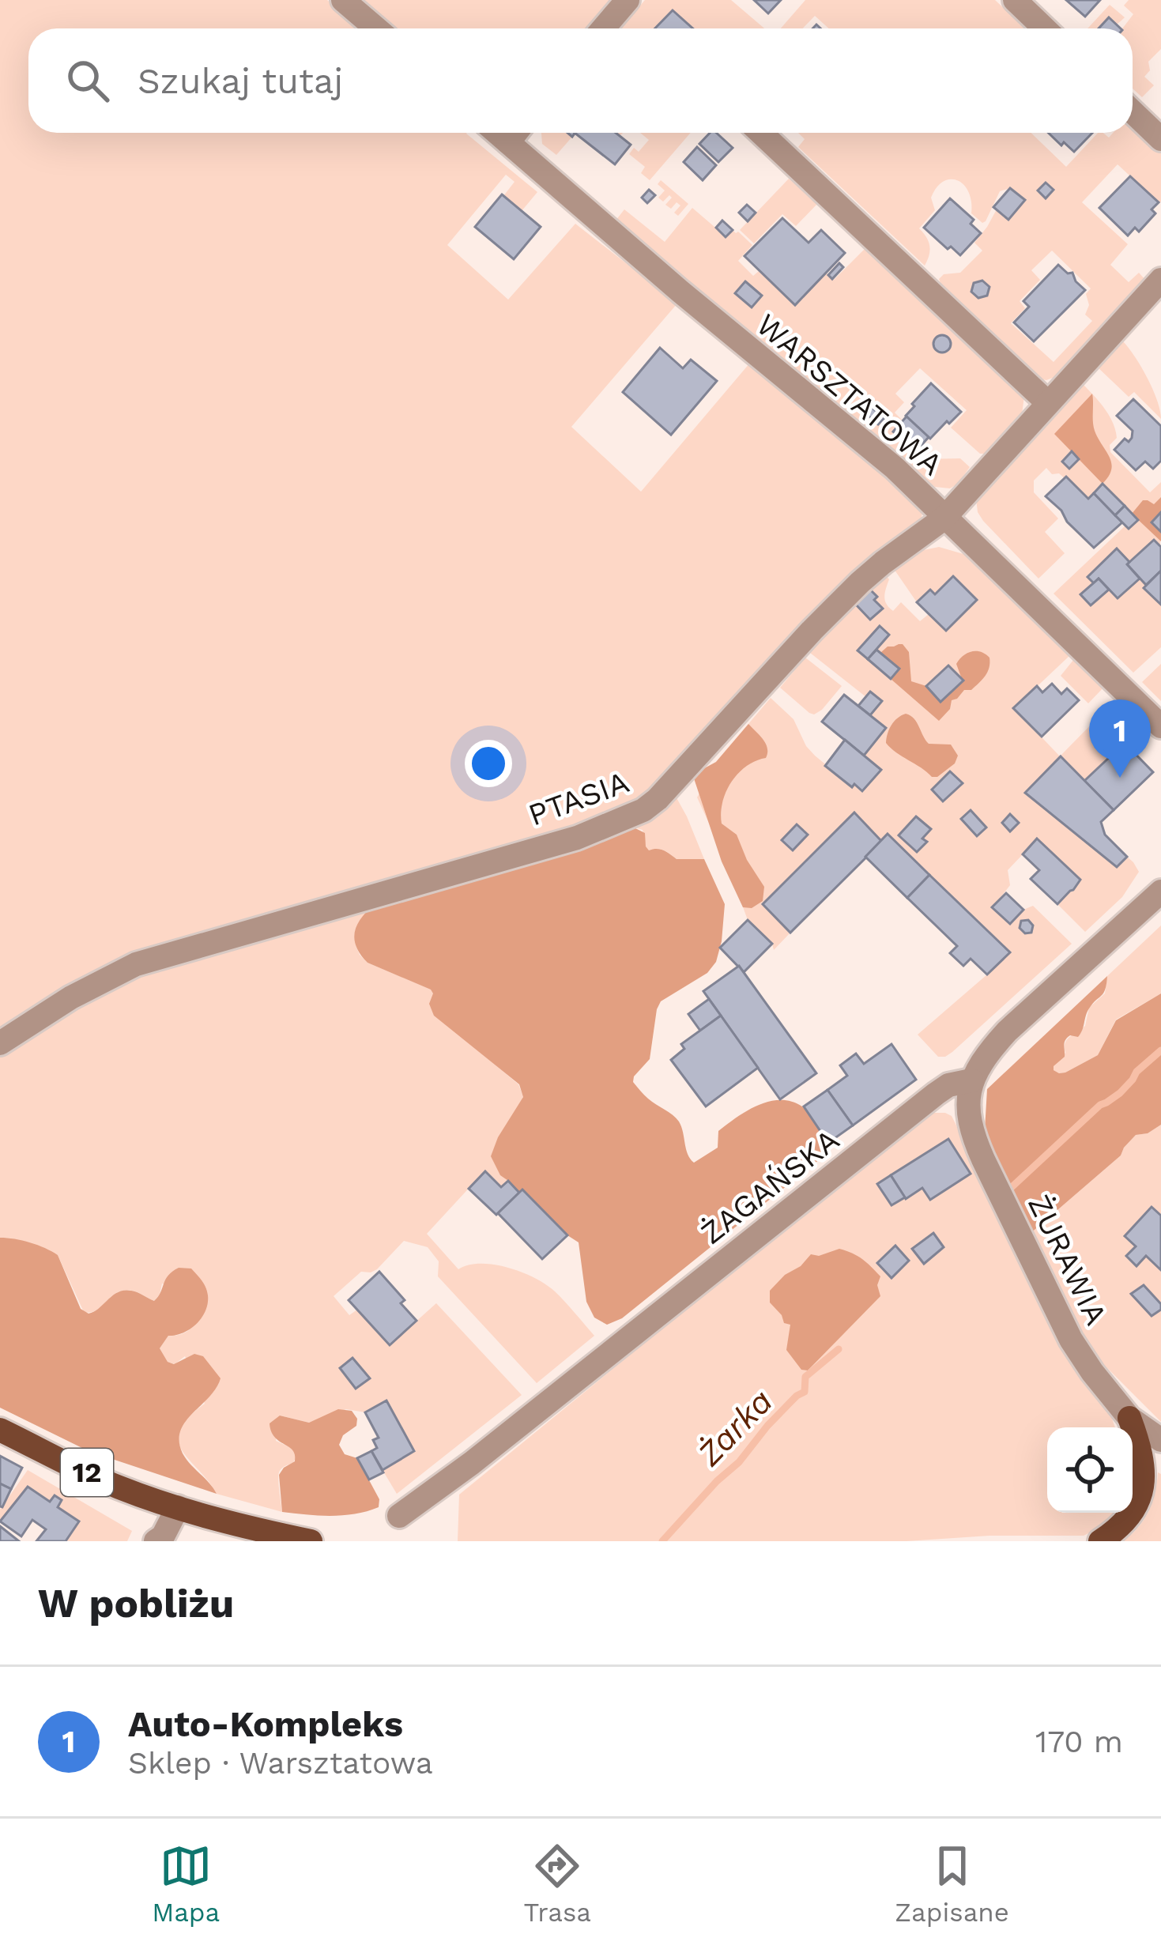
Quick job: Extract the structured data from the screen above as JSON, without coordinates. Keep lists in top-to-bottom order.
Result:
{
  "streets": {
    "main road": ["12"],
    "street": [
      "WARSZTATOWA",
      "PTASIA",
      "ŻAGAŃSKA",
      "ŻURAWIA"
    ]
  },
  "crossings": [
    ["WARSZTATOWA", "PTASIA"],
    ["ŻAGAŃSKA", "ŻURAWIA"]
  ],
  "water": ["Żarka"],
  "page": {
    "search": "Szukaj tutaj",
    "pins": "1",
    "heading": "W pobliżu",
    "list": [
      {
        "mark": "1",
        "name": "Auto-Kompleks",
        "note": "Sklep · Warsztatowa",
        "value": "170 m"
      }
    ],
    "nav": ["Mapa", "Trasa", "Zapisane"]
  }
}
